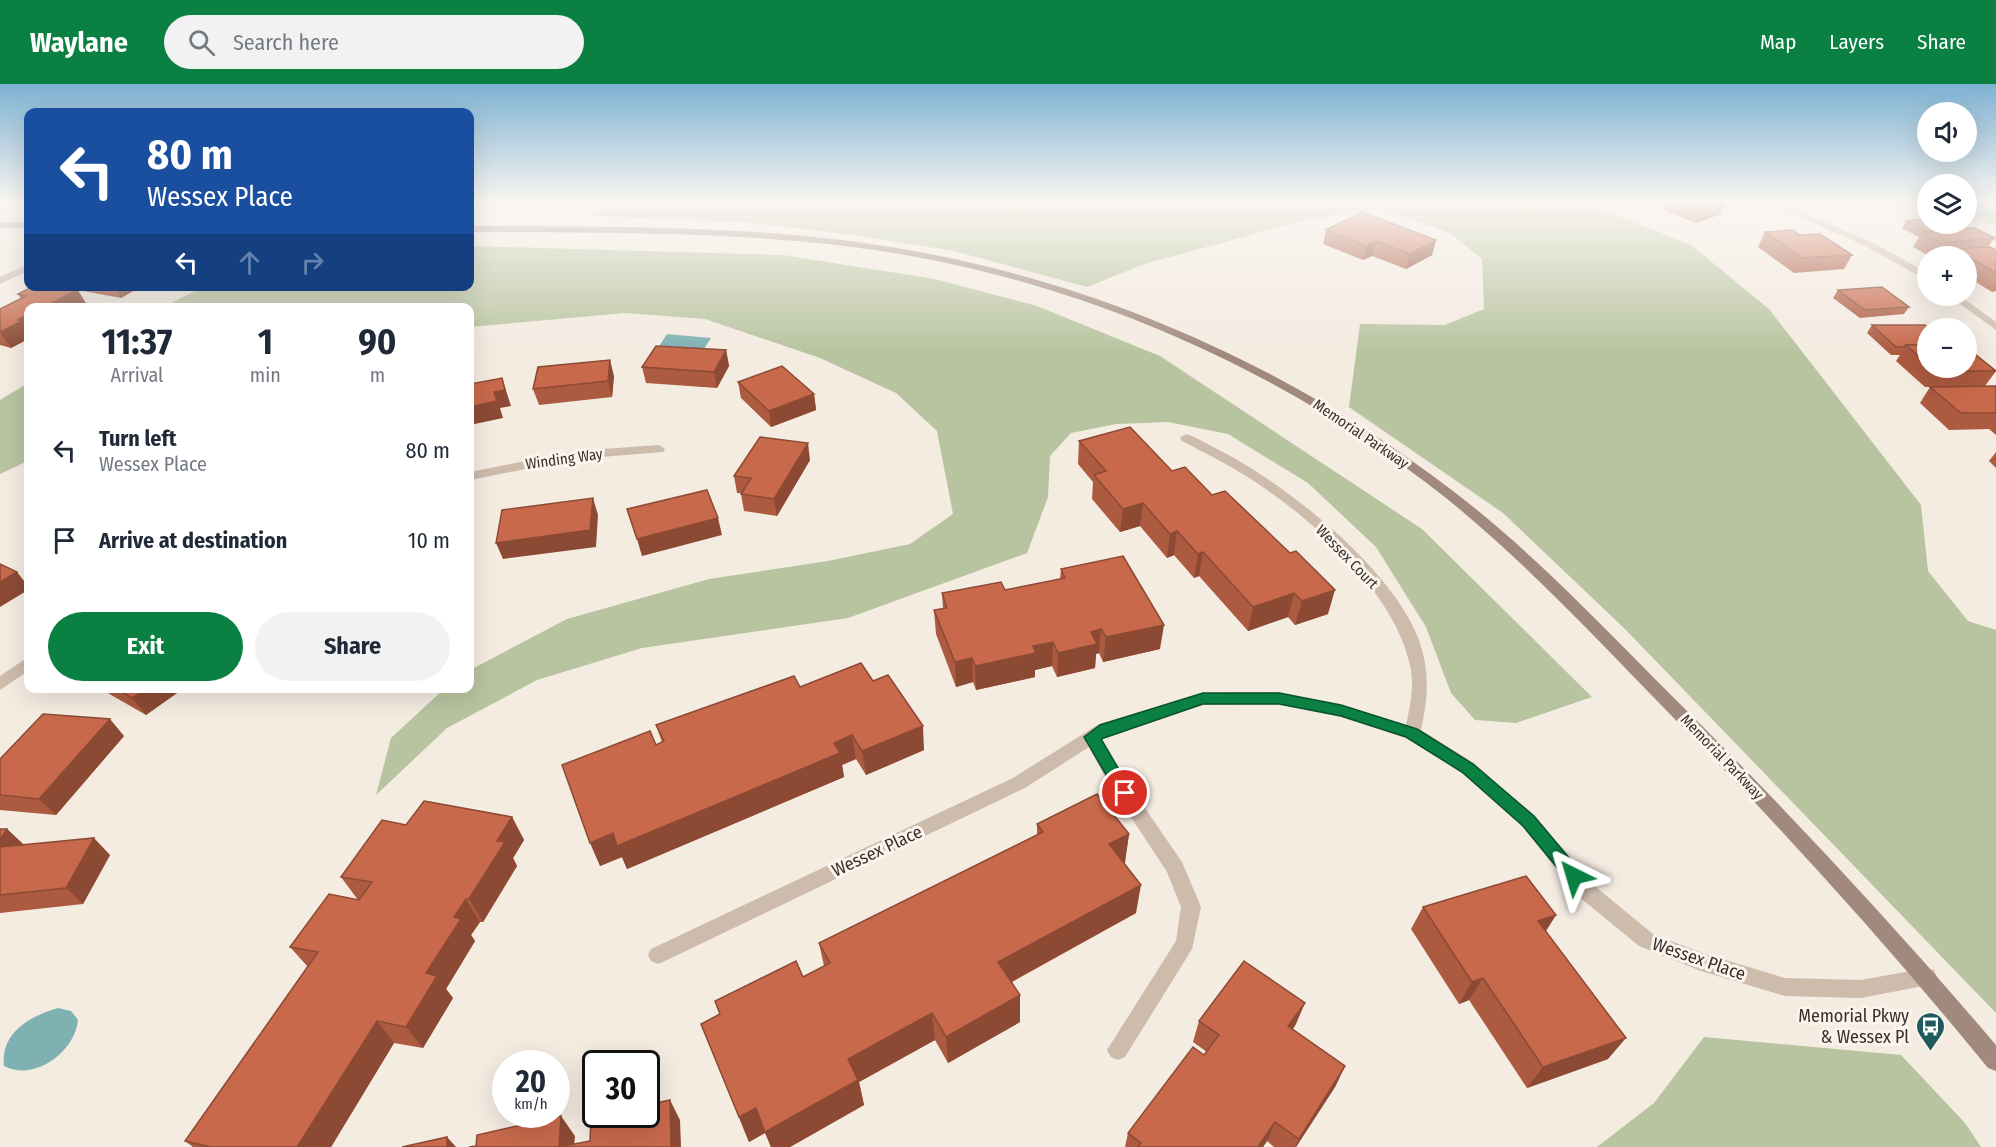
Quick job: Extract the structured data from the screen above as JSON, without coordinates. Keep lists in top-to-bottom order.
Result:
{
  "streets": {
    "main road": ["Memorial Parkway"],
    "street": ["Winding Way", "Wessex Court", "Wessex Place"]
  },
  "crossings": [
    ["Memorial Parkway", "Wessex Place"],
    ["Wessex Court", "Wessex Place"]
  ],
  "places": {
    "bus stop": ["Memorial Pkwy & Wessex Pl"]
  },
  "page": {
    "header": "Waylane",
    "search": "Search here",
    "nav": ["Map", "Layers", "Share"],
    "map_buttons": ["+", "−"],
    "turn": ["80 m", "Wessex Place"],
    "eta": [
      "11:37",
      "Arrival",
      "1",
      "min",
      "90",
      "m"
    ],
    "list": [
      {
        "name": "Turn left",
        "note": "Wessex Place",
        "value": "80 m"
      },
      {
        "name": "Arrive at destination",
        "value": "10 m"
      }
    ],
    "buttons": ["Exit", "Share"],
    "speed": "20 km/h",
    "limit": "30"
  }
}
